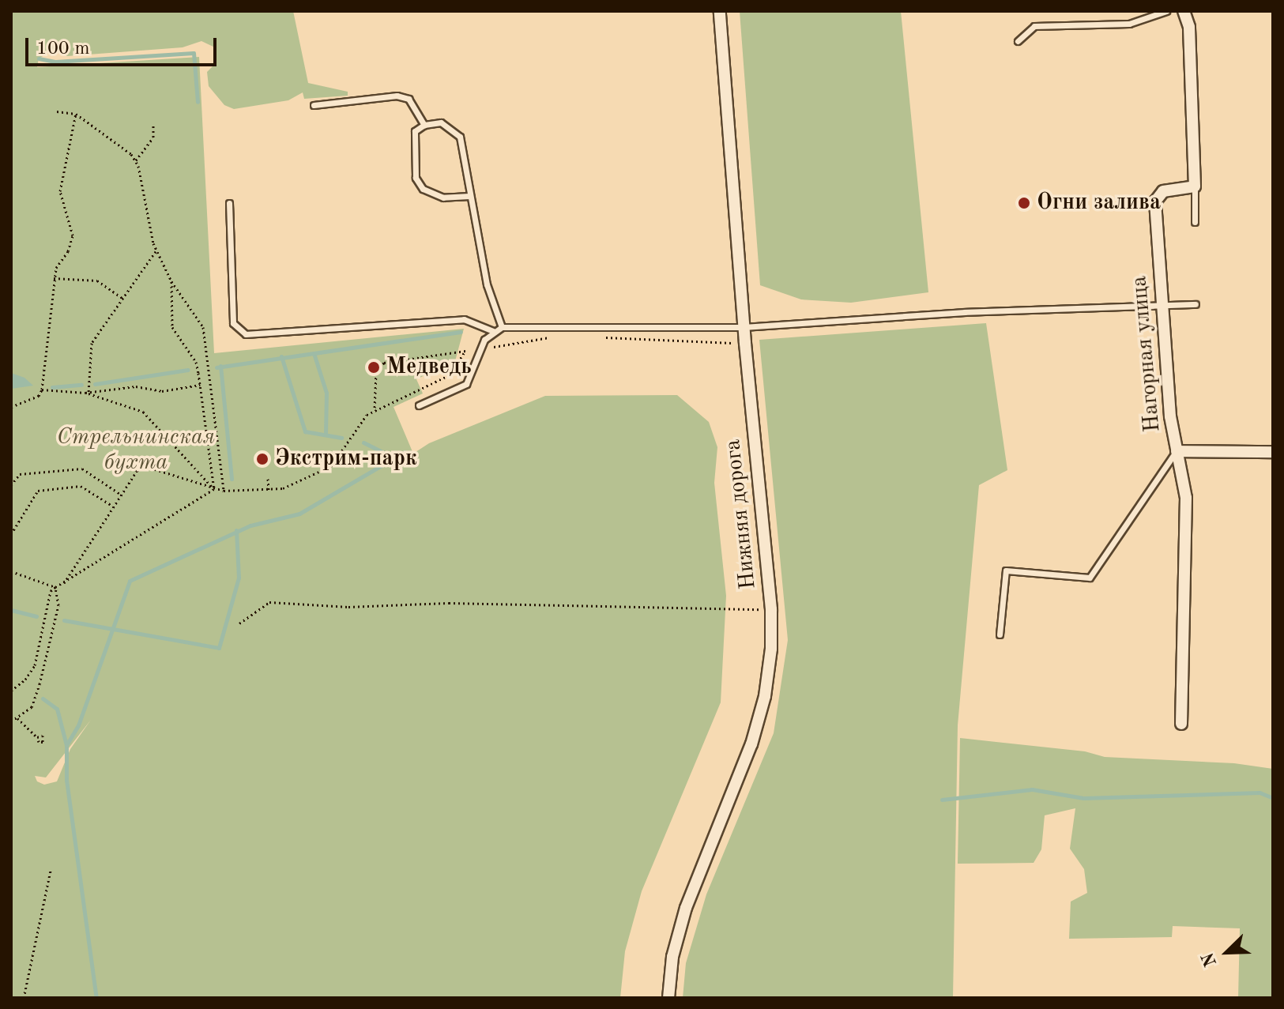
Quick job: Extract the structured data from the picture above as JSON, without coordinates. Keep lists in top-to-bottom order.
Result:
{
  "streets": {
    "street": ["Нагорная улица", "Нижняя дорога"]
  },
  "parks": ["Стрельнинская бухта"],
  "places": ["Огни залива", "Медведь", "Экстрим-парк"],
  "scale_bar": "100 m",
  "north": "bottom left"
}
